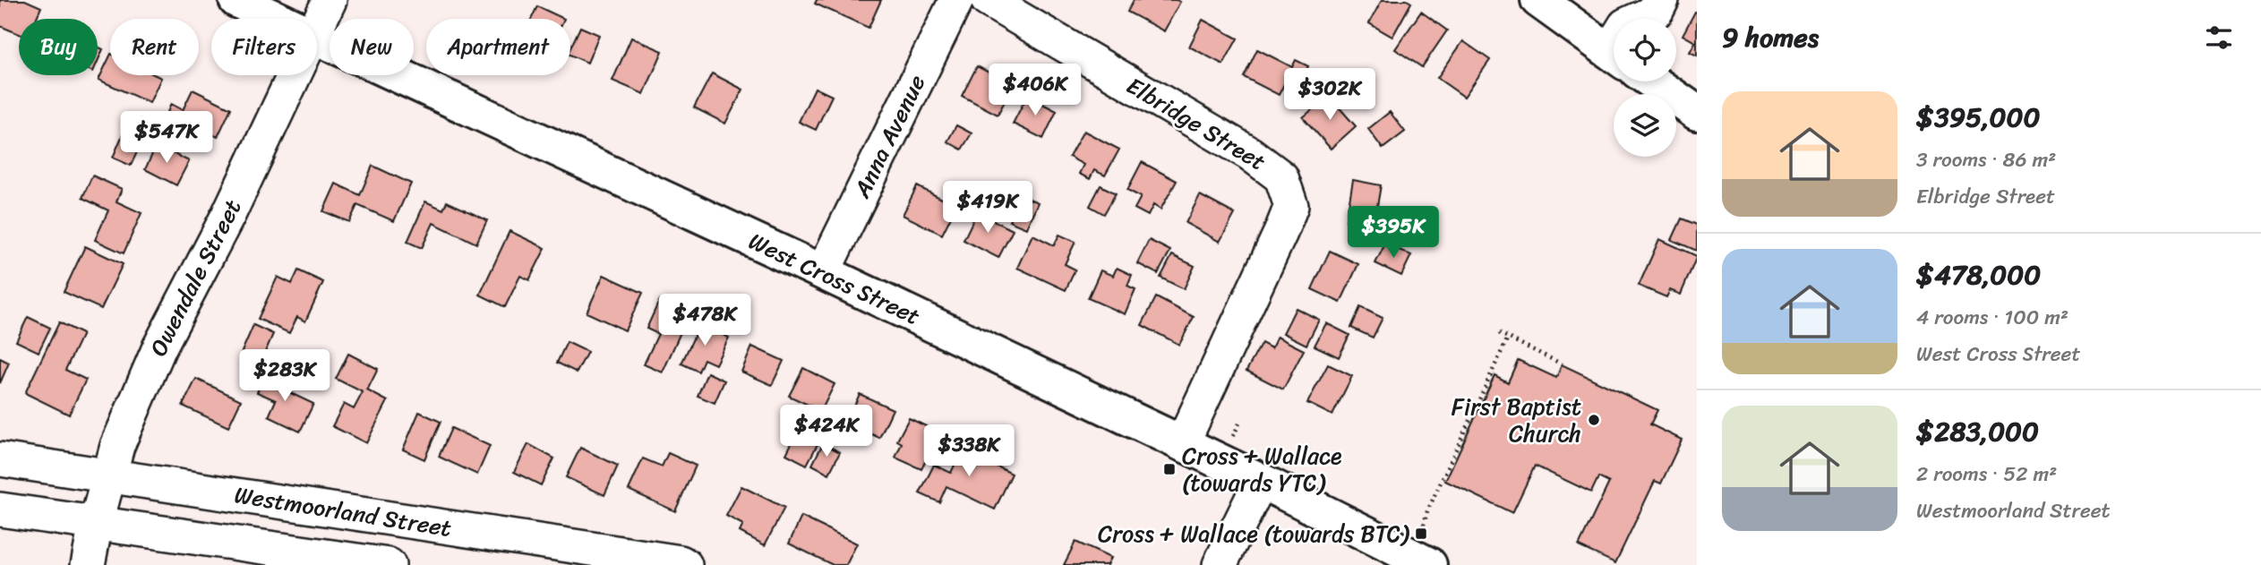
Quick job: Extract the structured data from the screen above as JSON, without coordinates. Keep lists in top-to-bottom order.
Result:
{
  "streets": {
    "main road": ["West Cross Street"],
    "street": [
      "Elbridge Street",
      "Anna Avenue",
      "Owendale Street",
      "Westmoorland Street"
    ]
  },
  "crossings": [
    ["Elbridge Street", "West Cross Street"],
    ["Anna Avenue", "West Cross Street"],
    ["Owendale Street", "Westmoorland Street"]
  ],
  "places": {
    "other": ["First Baptist Church"],
    "transit": ["Cross + Wallace (towards YTC)", "Cross + Wallace (towards BTC)"]
  },
  "page": {
    "heading": "9 homes",
    "chip": [
      "Buy",
      "Rent",
      "Filters",
      "New",
      "Apartment"
    ],
    "price": [
      "$406K",
      "$302K",
      "$547K",
      "$419K",
      "$395K",
      "$478K",
      "$283K",
      "$424K",
      "$338K"
    ],
    "list": [
      {
        "name": "$395,000",
        "note": "3 rooms · 86 m² · Elbridge Street"
      },
      {
        "name": "$478,000",
        "note": "4 rooms · 100 m² · West Cross Street"
      },
      {
        "name": "$283,000",
        "note": "2 rooms · 52 m² · Westmoorland Street"
      }
    ]
  }
}
